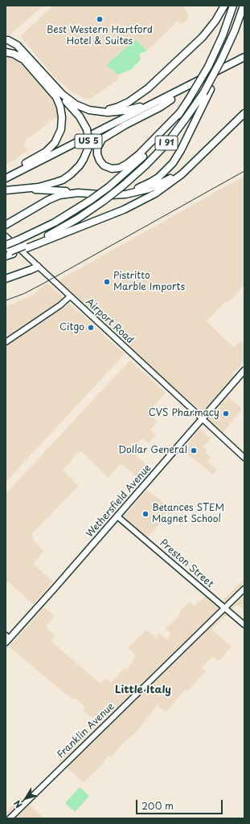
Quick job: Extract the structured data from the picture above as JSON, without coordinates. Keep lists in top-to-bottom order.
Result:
{
  "streets": {
    "highway": ["US 5", "I 91"],
    "main road": [
      "Airport Road",
      "Wethersfield Avenue",
      "Preston Street",
      "Franklin Avenue"
    ]
  },
  "crossings": [
    ["Airport Road", "Wethersfield Avenue"],
    ["Wethersfield Avenue", "Preston Street"],
    ["Preston Street", "Franklin Avenue"]
  ],
  "districts": ["Little Italy"],
  "places": [
    "Best Western Hartford Hotel & Suites",
    "Pistritto Marble Imports",
    "Citgo",
    "CVS Pharmacy",
    "Dollar General",
    "Betances STEM Magnet School"
  ],
  "scale_bar": "200 m",
  "north": "bottom left"
}
